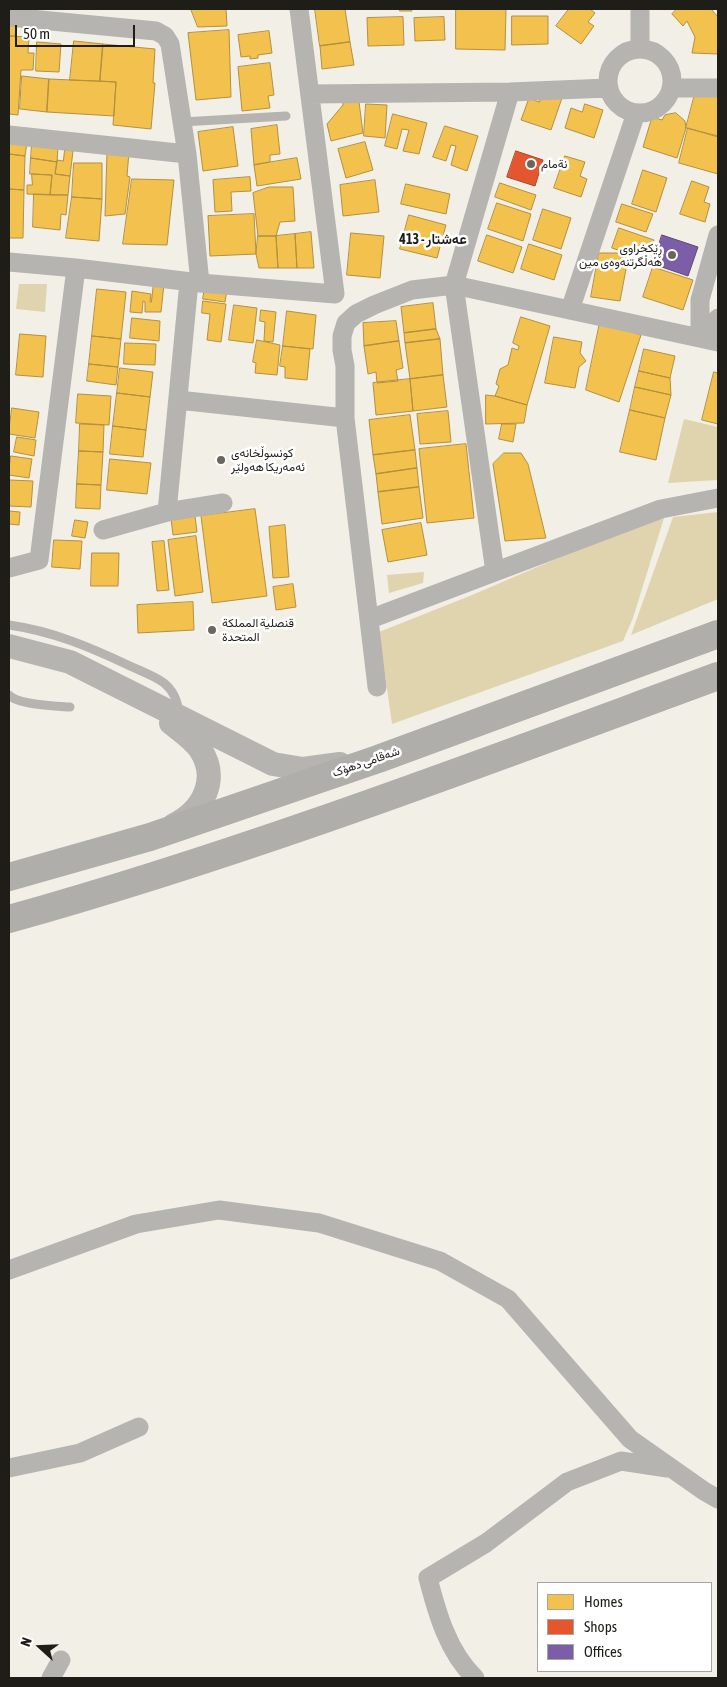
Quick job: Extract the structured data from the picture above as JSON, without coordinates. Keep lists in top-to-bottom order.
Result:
{
  "streets": {
    "highway": ["شەقامی دهۆک"]
  },
  "districts": ["عه‌شتار - 413"],
  "places": [
    "نةمام",
    "ڕێکخراوی هەڵگرتنەوەی مین",
    "کونسوڵخانەی ئەمەریکا هەولێر",
    "قنصلية المملكة المتحدة"
  ],
  "legend": ["Homes", "Shops", "Offices"],
  "scale_bar": "50 m",
  "north": "left"
}
